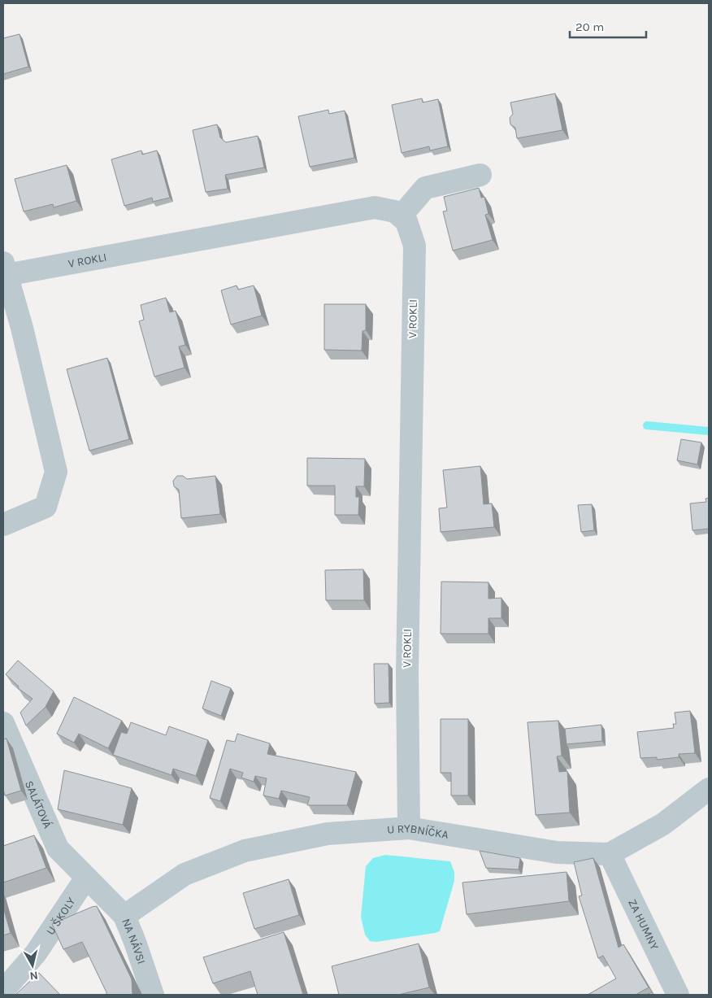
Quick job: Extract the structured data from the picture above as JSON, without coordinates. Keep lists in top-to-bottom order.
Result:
{
  "streets": {
    "street": [
      "V ROKLI",
      "SALÁTOVÁ",
      "U RYBNÍČKA",
      "U ŠKOLY",
      "ZA HUMNY",
      "NA NÁVSI"
    ]
  },
  "crossings": [
    ["V ROKLI", "U RYBNÍČKA"],
    ["SALÁTOVÁ", "U ŠKOLY"],
    ["SALÁTOVÁ", "NA NÁVSI"],
    ["U RYBNÍČKA", "ZA HUMNY"],
    ["U RYBNÍČKA", "NA NÁVSI"],
    ["U ŠKOLY", "NA NÁVSI"]
  ],
  "scale_bar": "20 m",
  "north": "bottom"
}
